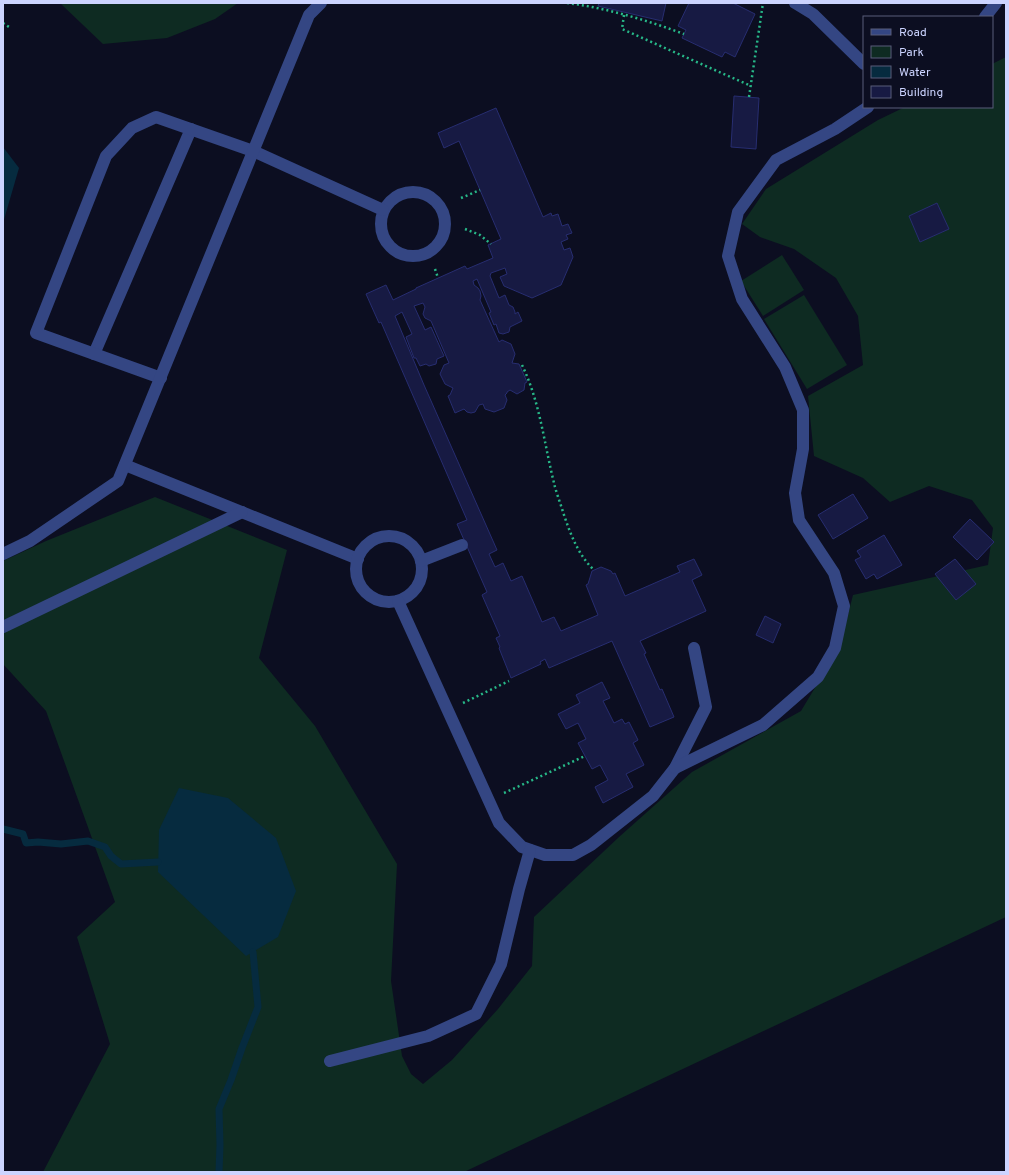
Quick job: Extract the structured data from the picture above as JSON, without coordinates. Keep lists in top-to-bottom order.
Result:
{
  "legend": [
    "Road",
    "Park",
    "Water",
    "Building"
  ]
}
